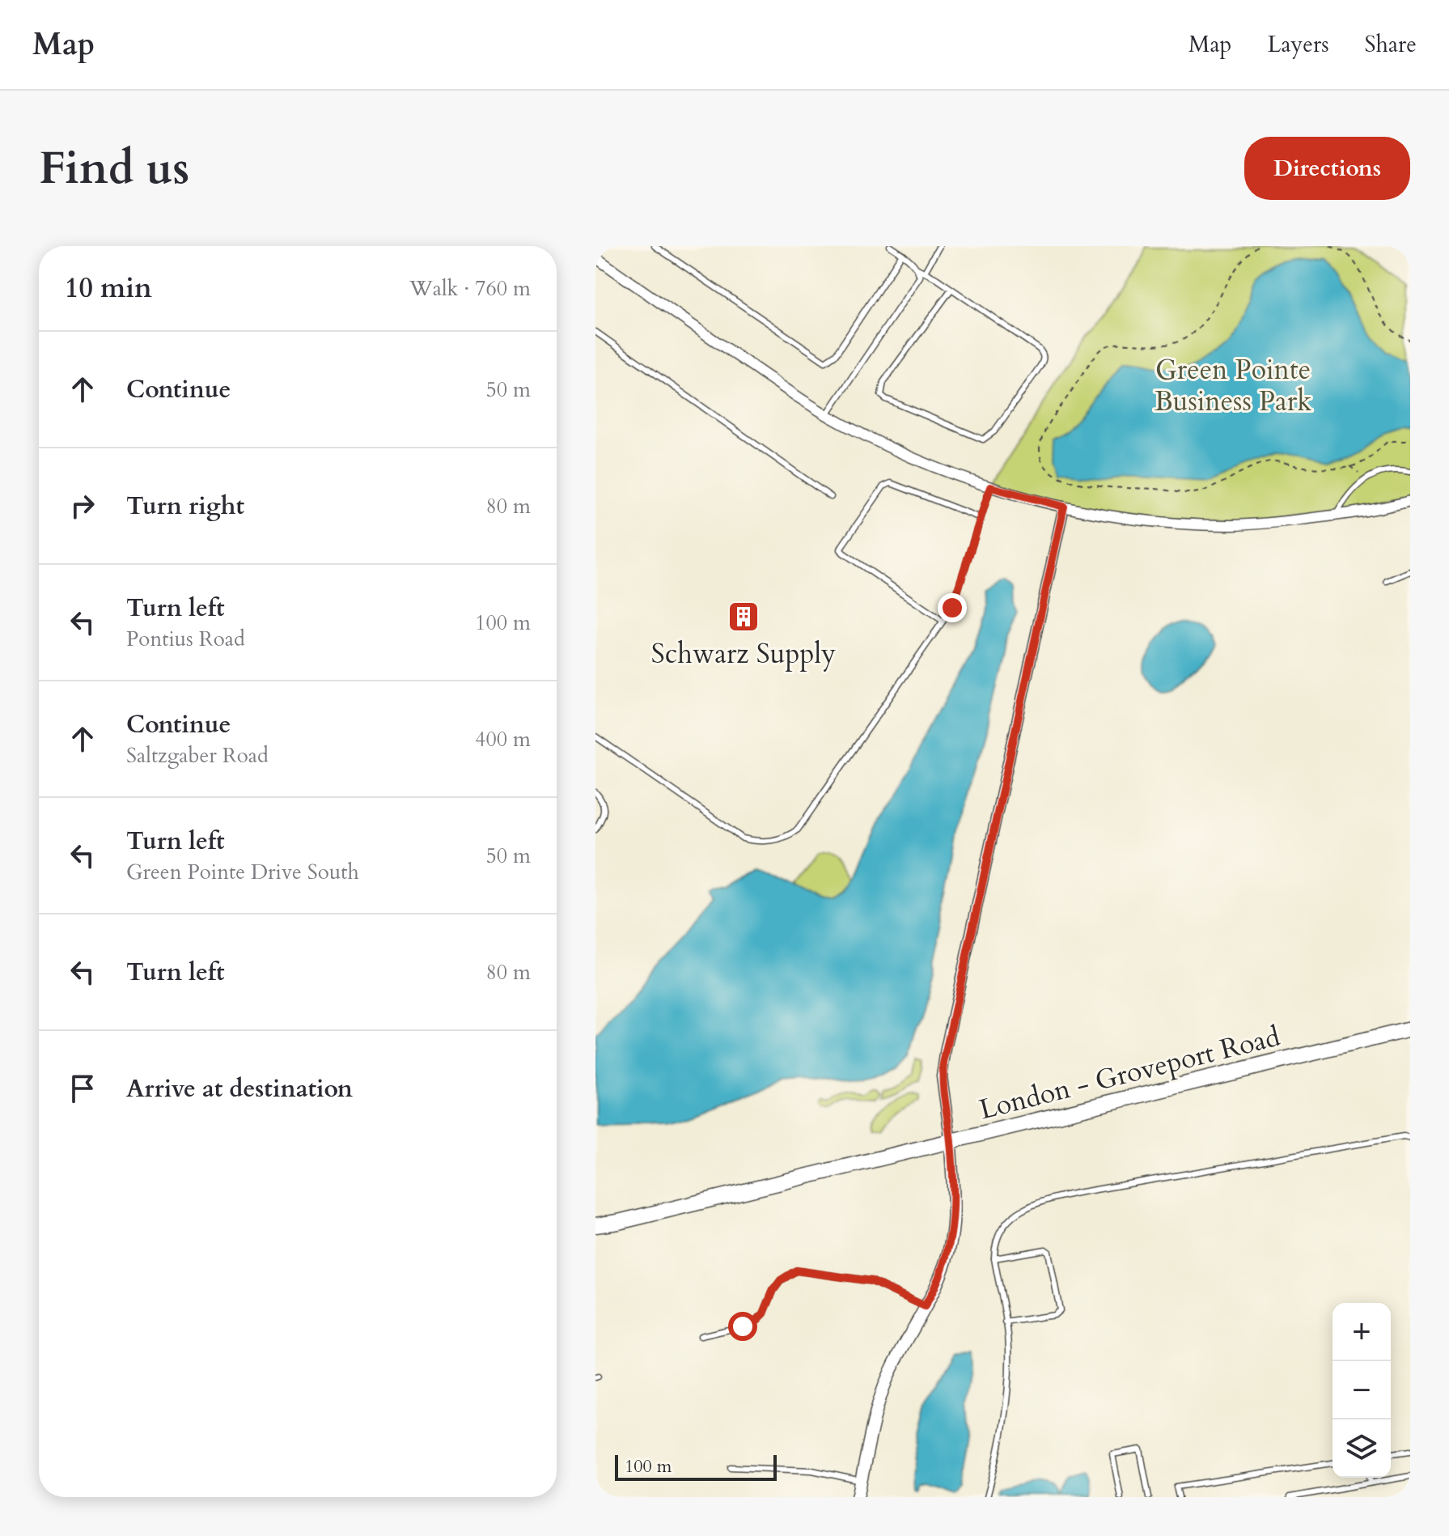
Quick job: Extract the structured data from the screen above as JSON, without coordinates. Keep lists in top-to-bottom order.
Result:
{
  "streets": {
    "main road": ["London - Groveport Road"]
  },
  "parks": ["Green Pointe Business Park"],
  "places": {
    "building": ["Schwarz Supply"]
  },
  "scale_bar": "100 m",
  "page": {
    "header": "Map",
    "nav": ["Map", "Layers", "Share"],
    "buttons": "Directions",
    "title": "Find us",
    "heading": ["10 min", "Walk · 760 m"],
    "list": [
      ["Continue", "50 m"],
      ["Turn right", "80 m"],
      ["Turn left", "Pontius Road", "100 m"],
      ["Continue", "Saltzgaber Road", "400 m"],
      ["Turn left", "Green Pointe Drive South", "50 m"],
      ["Turn left", "80 m"],
      "Arrive at destination"
    ],
    "map_buttons": ["+", "−"],
    "scale": "100 m"
  }
}
